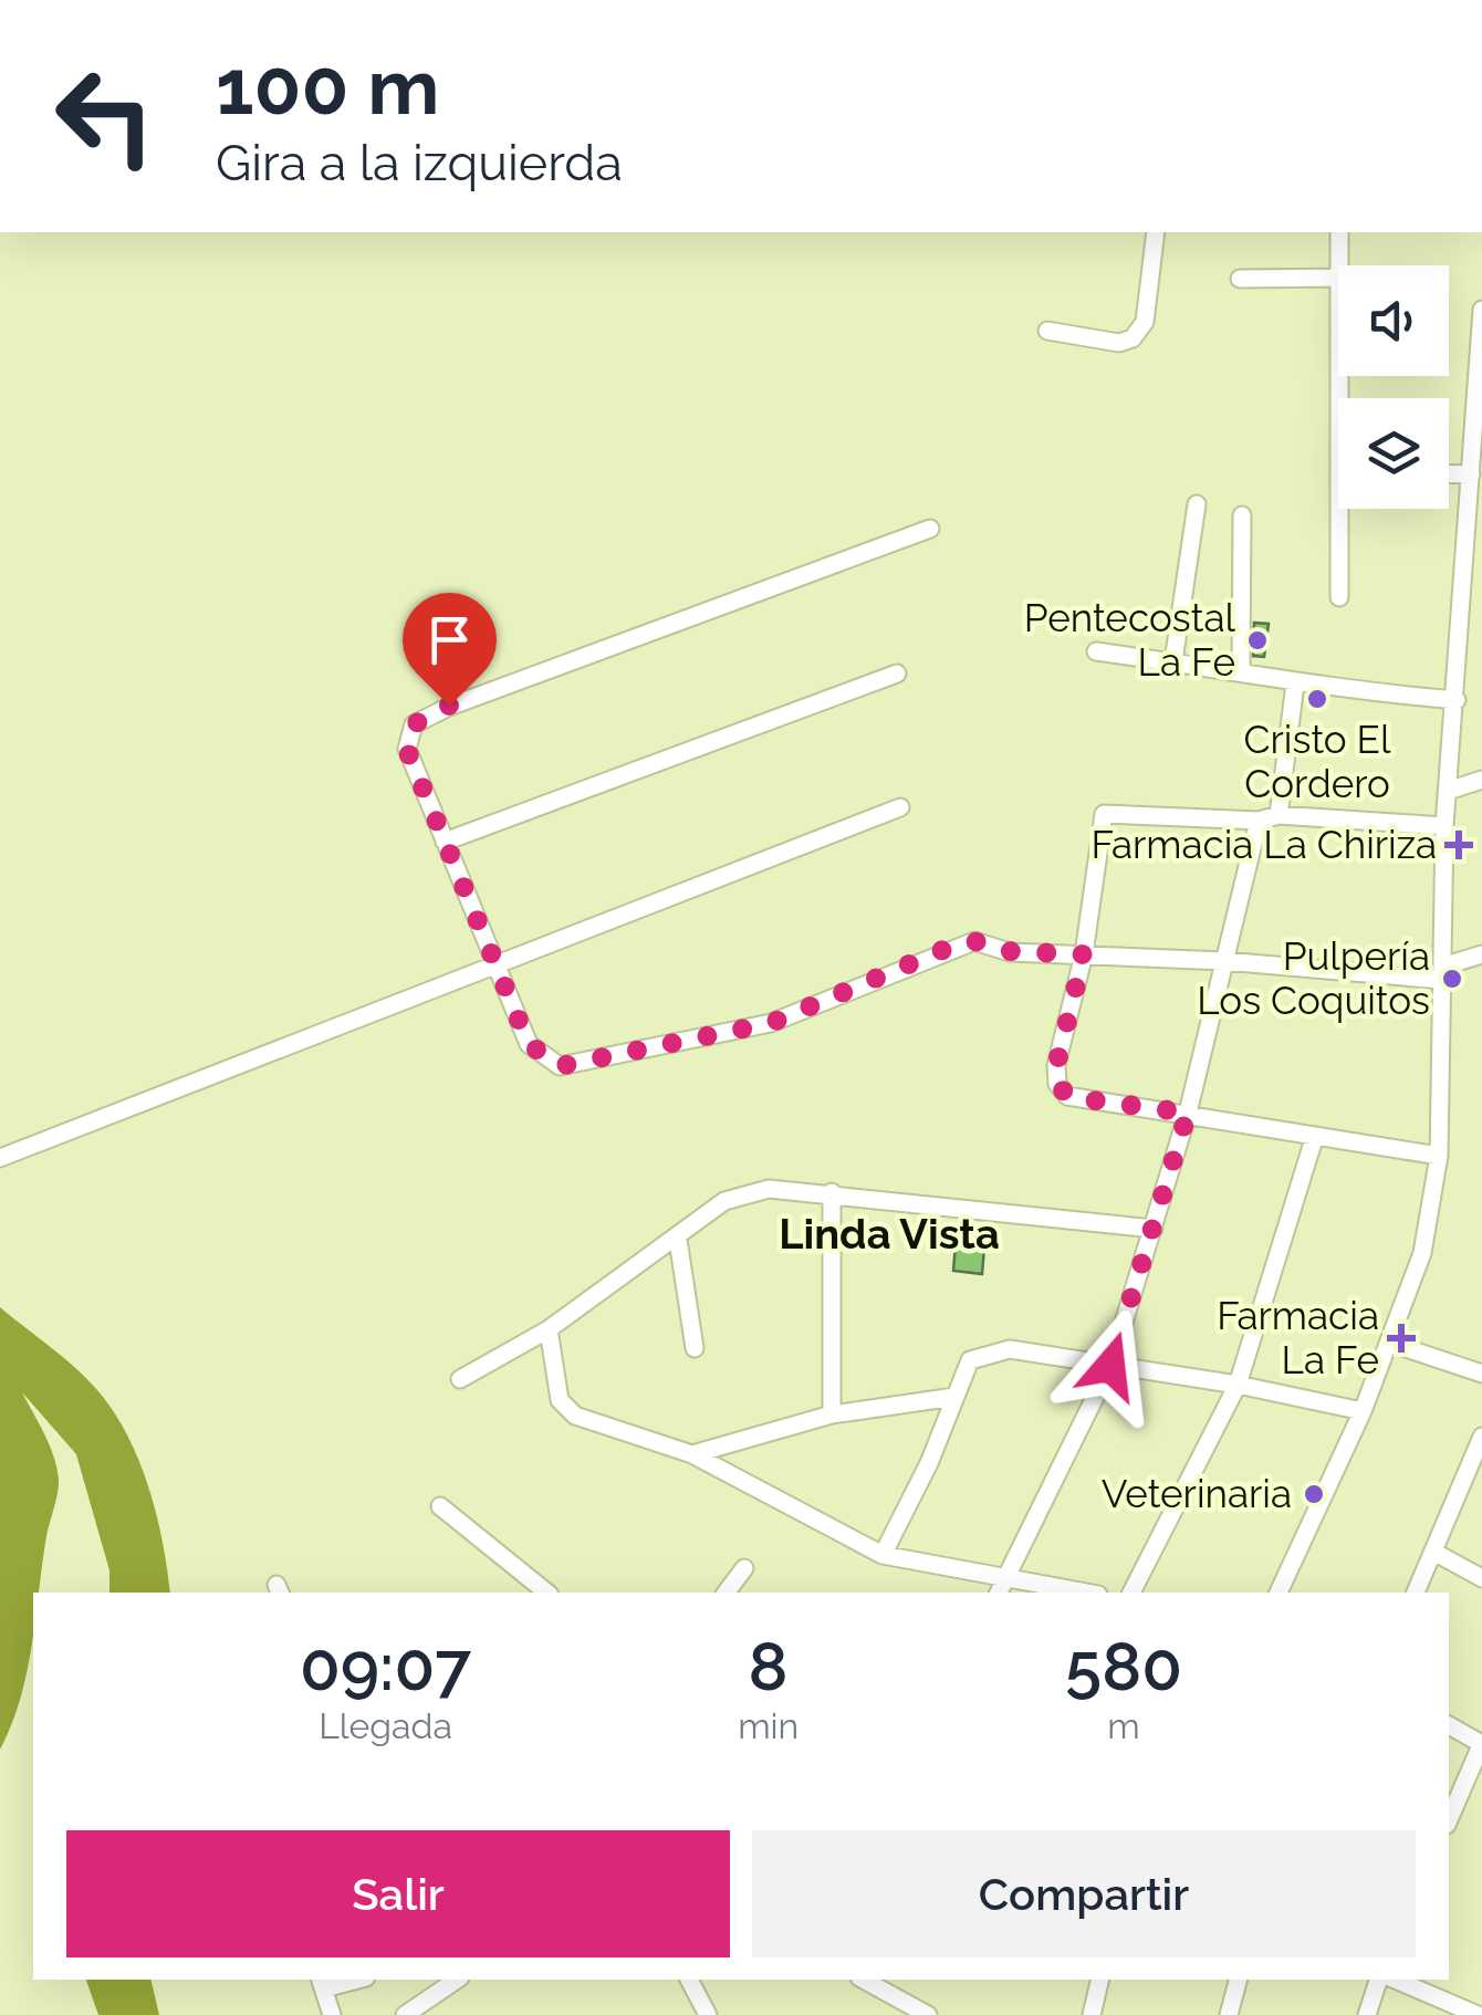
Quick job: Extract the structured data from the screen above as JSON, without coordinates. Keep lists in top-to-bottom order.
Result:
{
  "districts": ["Linda Vista"],
  "places": {
    "other": [
      "Pentecostal La Fe",
      "Cristo El Cordero",
      "Pulpería Los Coquitos",
      "Veterinaria"
    ],
    "health": ["Farmacia La Chiriza", "Farmacia La Fe"]
  },
  "page": {
    "turn": ["100 m", "Gira a la izquierda"],
    "eta": [
      "09:07",
      "Llegada",
      "8",
      "min",
      "580",
      "m"
    ],
    "buttons": ["Salir", "Compartir"]
  }
}
